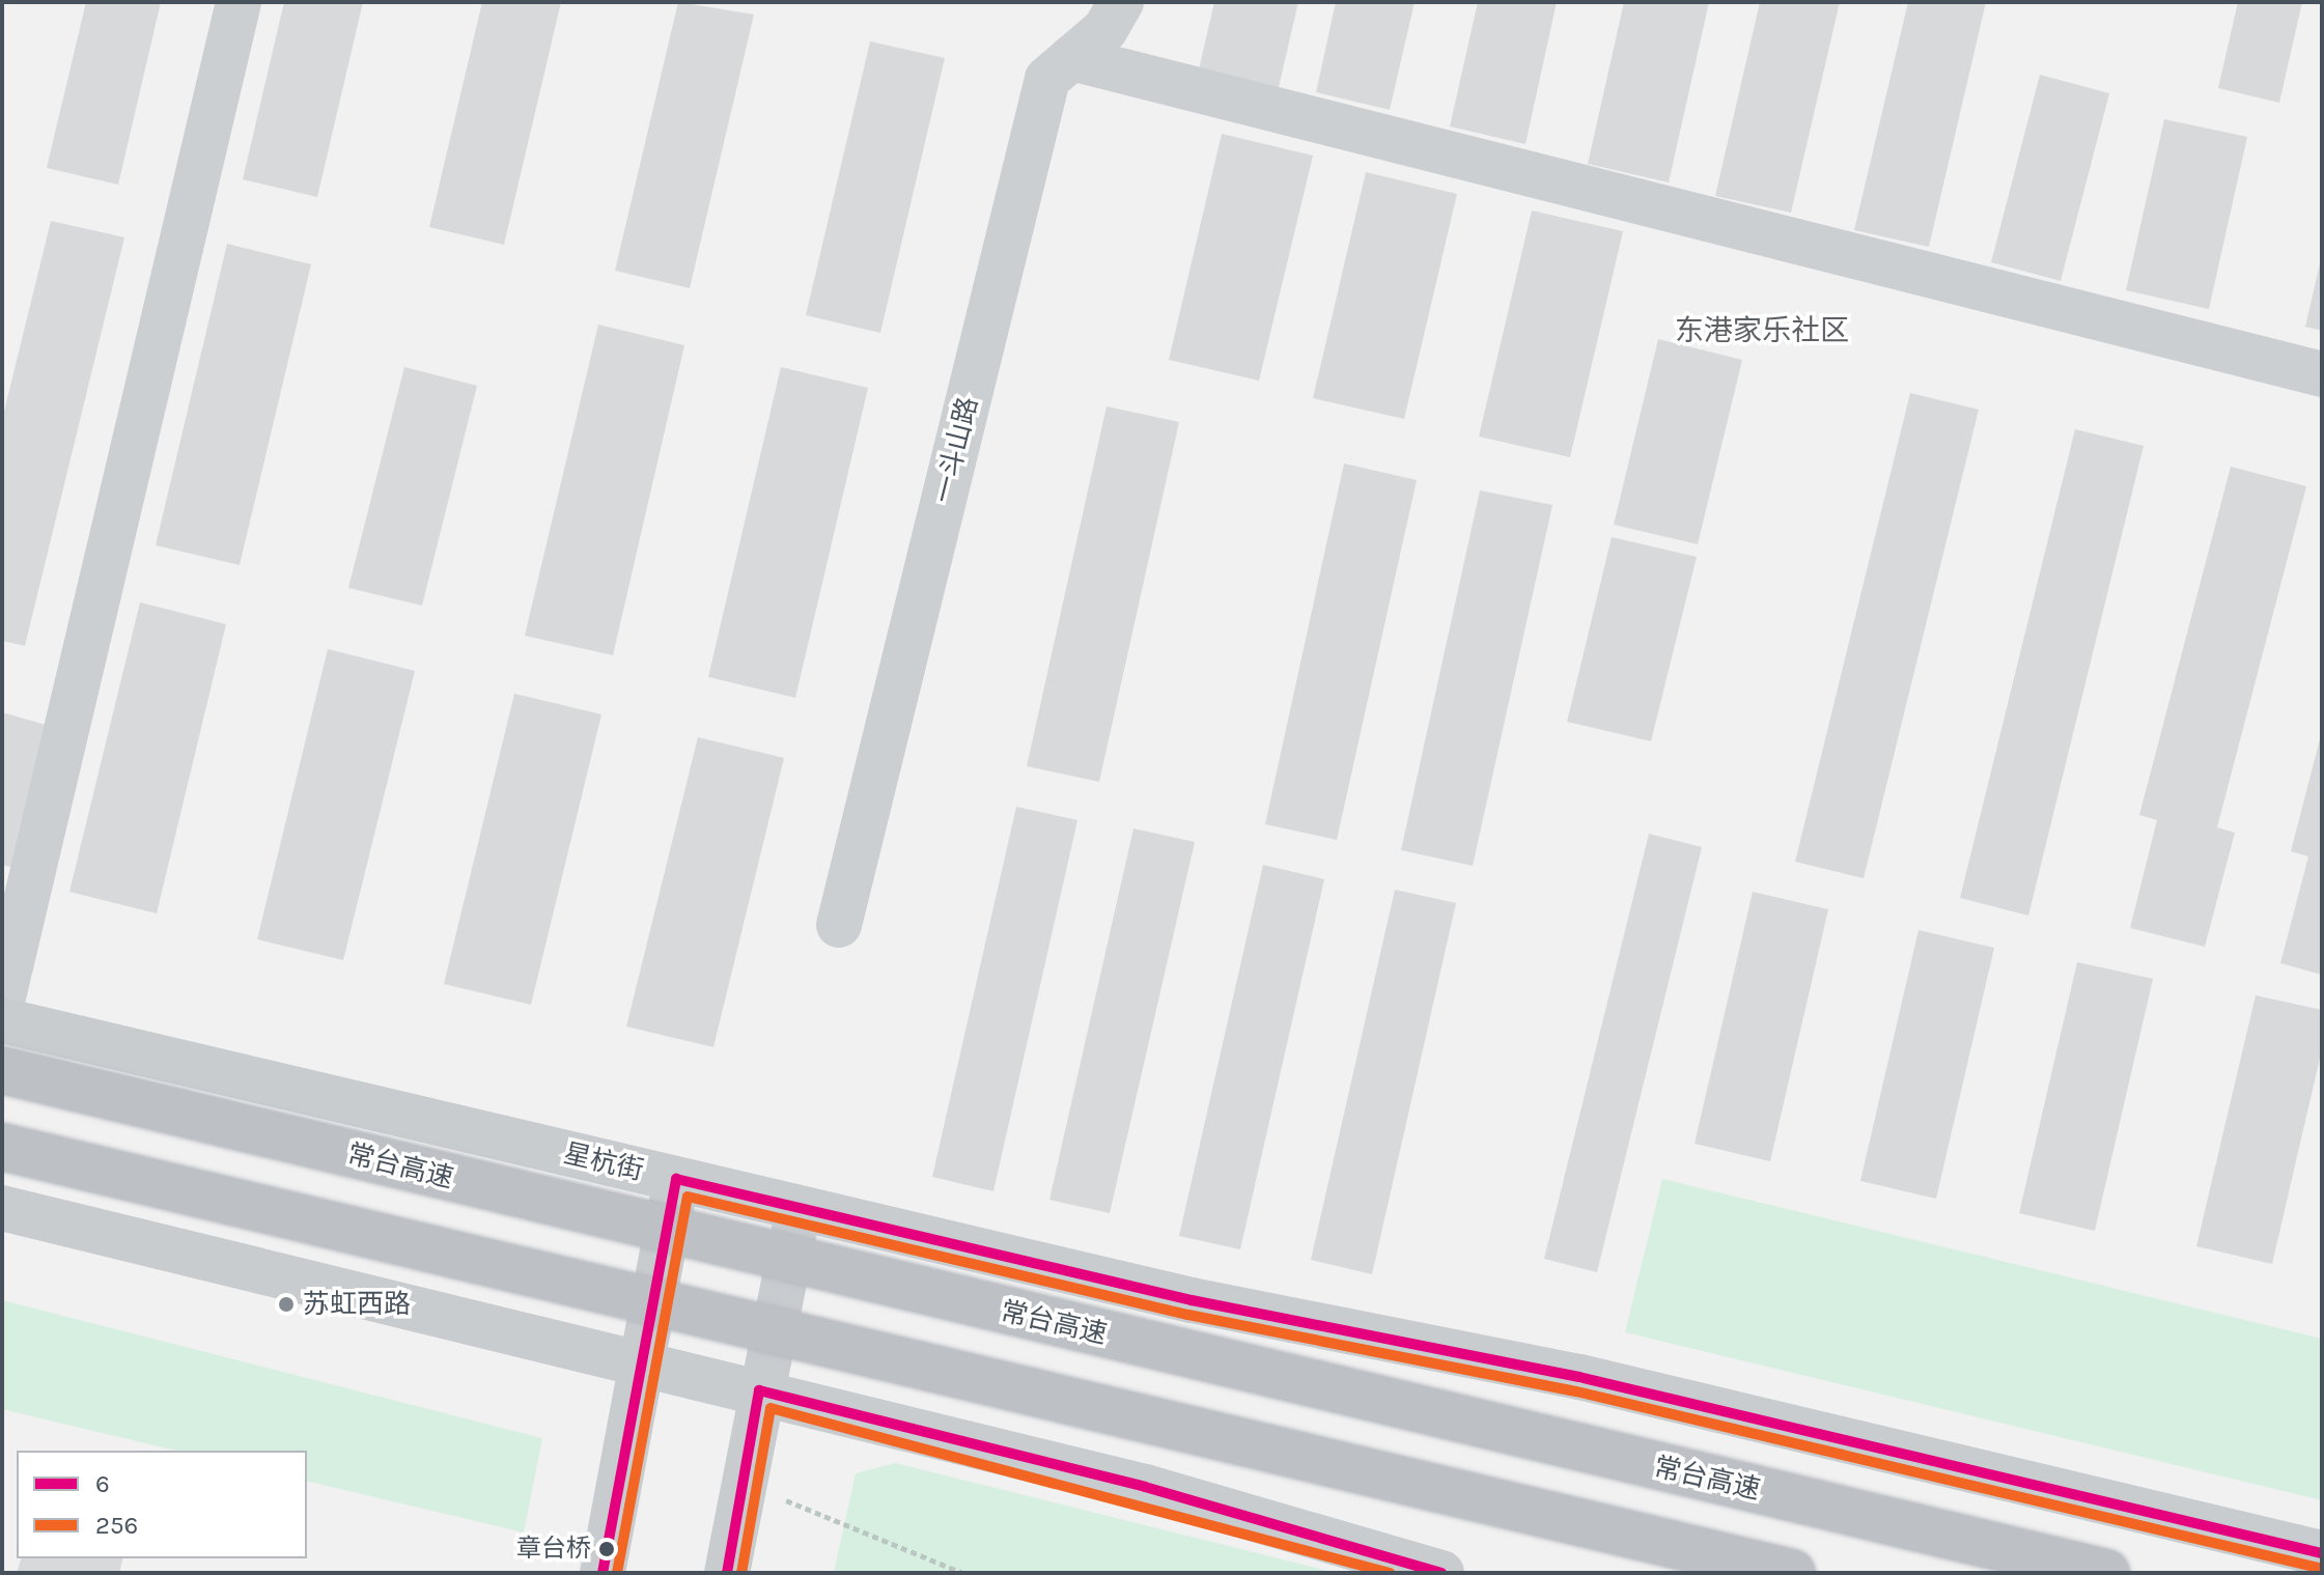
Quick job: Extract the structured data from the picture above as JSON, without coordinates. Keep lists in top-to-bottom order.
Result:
{
  "streets": {
    "highway": ["常台高速"],
    "main road": ["星杭街"],
    "street": ["一斗山路"]
  },
  "districts": ["东港家乐社区"],
  "places": ["苏虹西路", "章台桥"],
  "lines": ["transit line 6", "transit line 256"],
  "legend": ["6", "256"]
}
